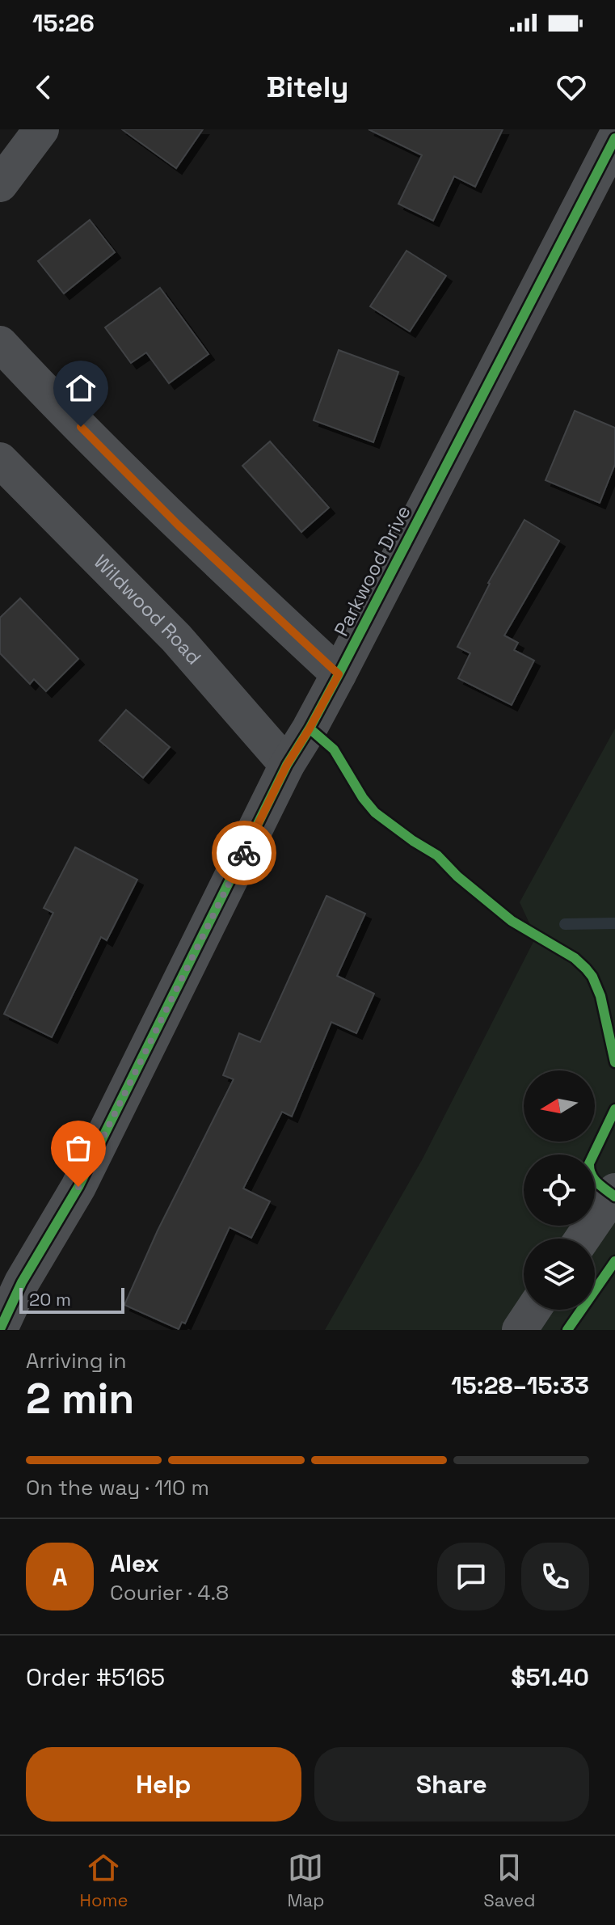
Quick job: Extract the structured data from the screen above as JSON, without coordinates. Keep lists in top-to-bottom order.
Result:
{
  "streets": {
    "street": ["Parkwood Drive", "Wildwood Road"]
  },
  "crossings": [
    ["Parkwood Drive", "Wildwood Road"]
  ],
  "scale_bar": "20 m",
  "north": "left",
  "page": {
    "status": "15:26",
    "header": "Bitely",
    "scale": "20 m",
    "heading": ["2 min", "Arriving in", "15:28–15:33"],
    "panel": [
      "Alex",
      "Courier · 4.8",
      "Order #5165",
      "$51.40"
    ],
    "bar": "On the way · 110 m",
    "round": "A",
    "buttons": ["Help", "Share"],
    "tabs": ["Home", "Map", "Saved"]
  }
}
